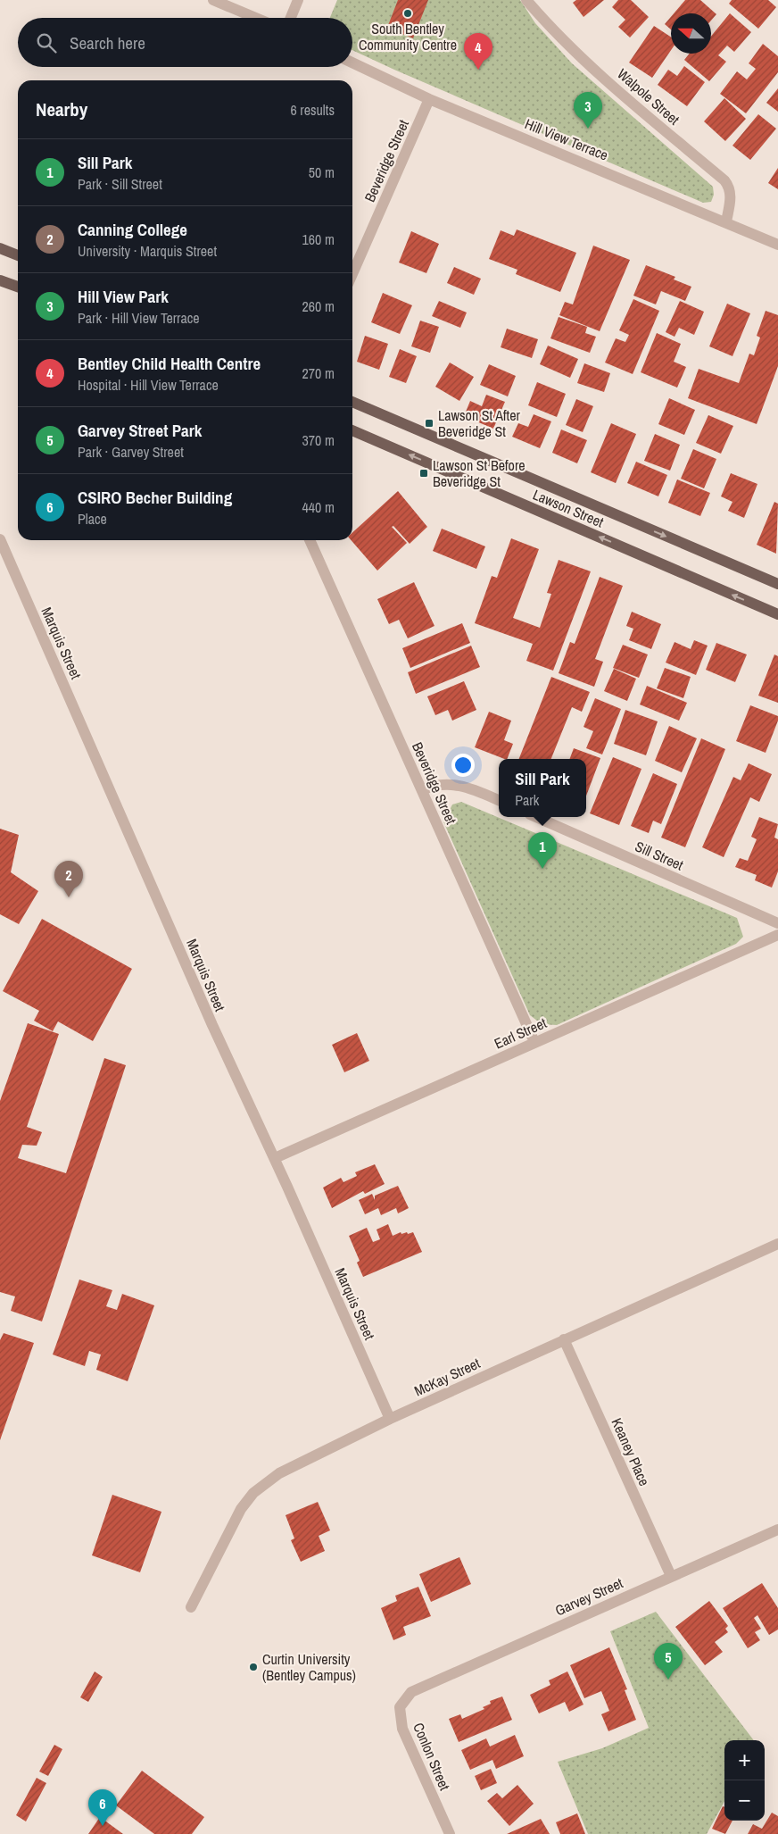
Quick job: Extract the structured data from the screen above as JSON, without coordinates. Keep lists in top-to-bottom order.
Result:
{
  "streets": {
    "main road": ["Lawson Street"],
    "street": [
      "Walpole Street",
      "Hill View Terrace",
      "Beveridge Street",
      "Marquis Street",
      "Sill Street",
      "Earl Street",
      "McKay Street",
      "Keaney Place",
      "Garvey Street",
      "Conlon Street"
    ]
  },
  "crossings": [
    ["Walpole Street", "Hill View Terrace"],
    ["Hill View Terrace", "Beveridge Street"],
    ["Beveridge Street", "Earl Street"],
    ["Marquis Street", "Earl Street"],
    ["Marquis Street", "McKay Street"],
    ["McKay Street", "Keaney Place"],
    ["Keaney Place", "Garvey Street"],
    ["Garvey Street", "Conlon Street"]
  ],
  "places": {
    "other": ["South Bentley Community Centre", "Curtin University (Bentley Campus)"],
    "transit": ["Lawson St After Beveridge St", "Lawson St Before Beveridge St"]
  },
  "north": "left",
  "page": {
    "search": "Search here",
    "pins": [
      "4",
      "3",
      "1",
      "2",
      "5",
      "6"
    ],
    "heading": ["Nearby", "6 results"],
    "list": [
      {
        "mark": "1",
        "name": "Sill Park",
        "note": "Park · Sill Street",
        "value": "50 m"
      },
      {
        "mark": "2",
        "name": "Canning College",
        "note": "University · Marquis Street",
        "value": "160 m"
      },
      {
        "mark": "3",
        "name": "Hill View Park",
        "note": "Park · Hill View Terrace",
        "value": "260 m"
      },
      {
        "mark": "4",
        "name": "Bentley Child Health Centre",
        "note": "Hospital · Hill View Terrace",
        "value": "270 m"
      },
      {
        "mark": "5",
        "name": "Garvey Street Park",
        "note": "Park · Garvey Street",
        "value": "370 m"
      },
      {
        "mark": "6",
        "name": "CSIRO Becher Building",
        "note": "Place",
        "value": "440 m"
      }
    ],
    "popup": ["Sill Park", "Park"],
    "map_buttons": ["+", "−"]
  }
}
